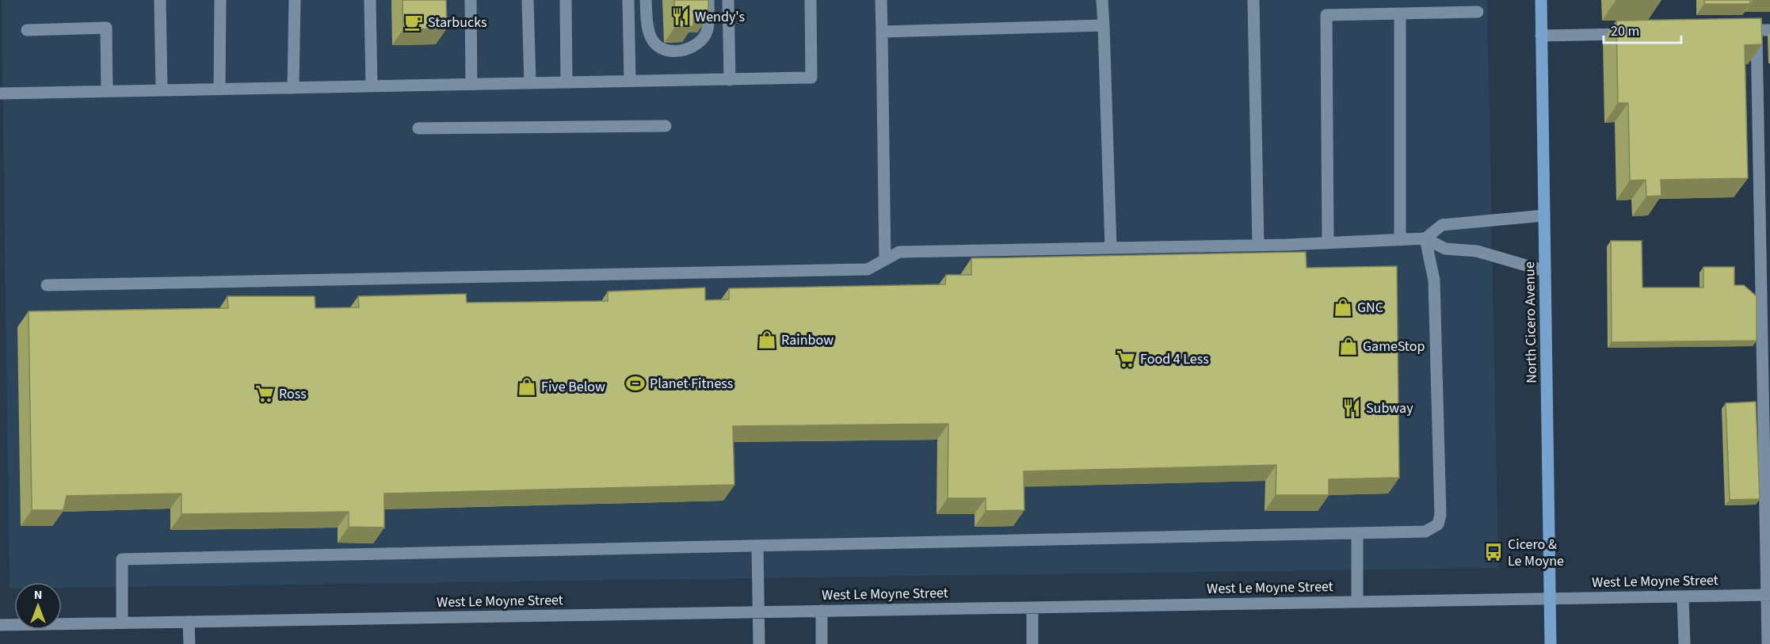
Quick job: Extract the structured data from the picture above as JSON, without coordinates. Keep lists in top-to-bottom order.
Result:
{
  "streets": {
    "main road": ["North Cicero Avenue"],
    "street": ["West Le Moyne Street"]
  },
  "crossings": [
    ["North Cicero Avenue", "West Le Moyne Street"]
  ],
  "places": {
    "restaurant": ["Wendy's", "Subway"],
    "cafe": ["Starbucks"],
    "shop": [
      "GNC",
      "Rainbow",
      "GameStop",
      "Five Below"
    ],
    "supermarket": ["Food 4 Less", "Ross"],
    "sports": ["Planet Fitness"],
    "bus stop": ["Cicero & Le Moyne"]
  },
  "scale_bar": "20 m",
  "north": "top"
}
